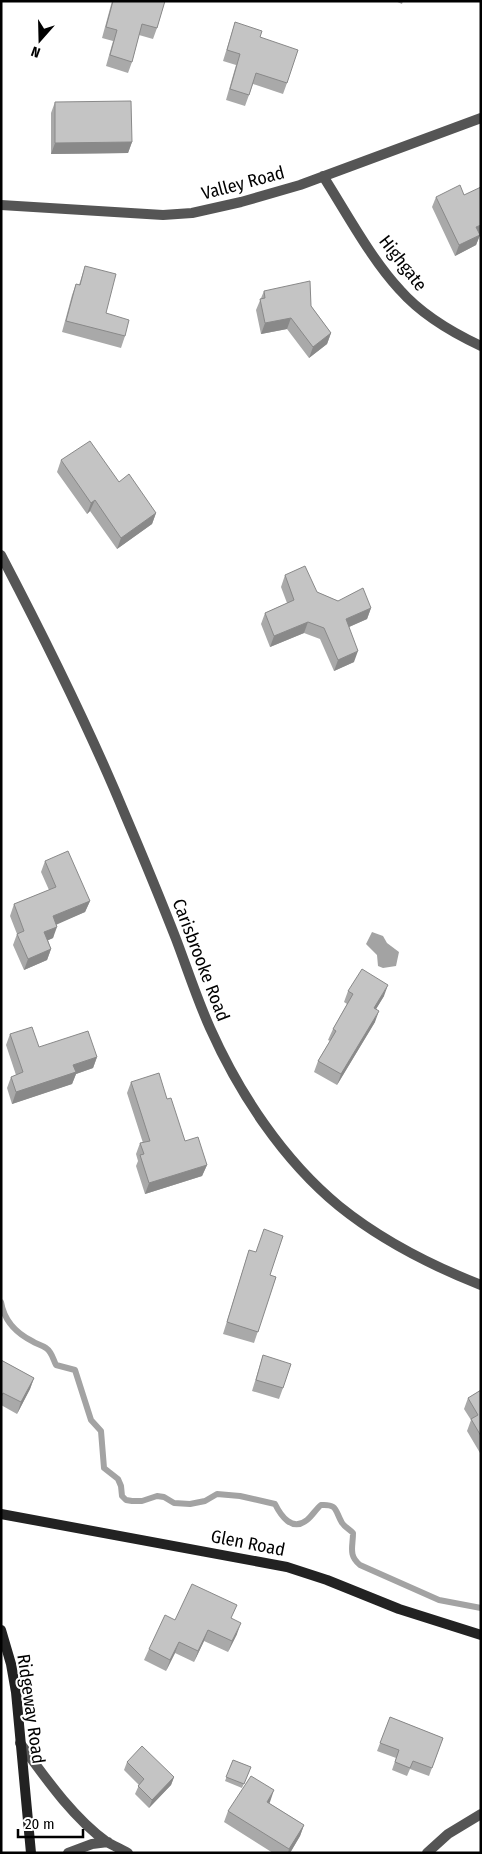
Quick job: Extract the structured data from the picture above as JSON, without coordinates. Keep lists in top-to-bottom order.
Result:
{
  "streets": {
    "street": [
      "Valley Road",
      "Highgate",
      "Carisbrooke Road",
      "Glen Road",
      "Ridgeway Road"
    ]
  },
  "crossings": [
    ["Valley Road", "Highgate"]
  ],
  "scale_bar": "20 m",
  "north": "bottom"
}
